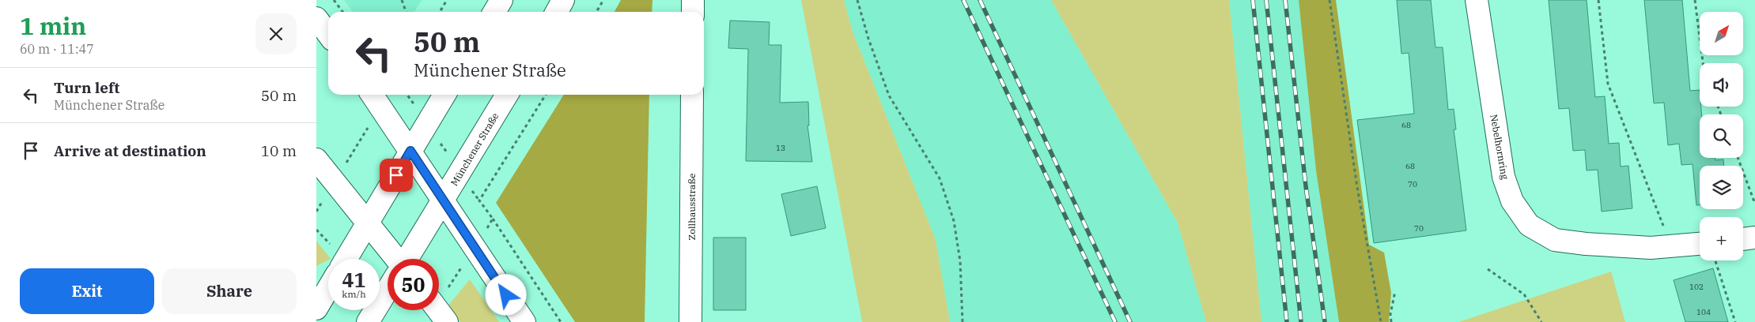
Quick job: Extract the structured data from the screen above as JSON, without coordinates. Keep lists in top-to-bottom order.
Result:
{
  "streets": {
    "main road": ["Nebelhornring", "Münchener Straße", "Zollhausstraße"]
  },
  "house_numbers": [
    "68",
    "13",
    "68",
    "70",
    "70",
    "102",
    "104"
  ],
  "north": "top right",
  "page": {
    "heading": ["1 min", "60 m · 11:47"],
    "map_buttons": "+",
    "turn": ["50 m", "Münchener Straße"],
    "list": [
      {
        "name": "Turn left",
        "note": "Münchener Straße",
        "value": "50 m"
      },
      {
        "name": "Arrive at destination",
        "value": "10 m"
      }
    ],
    "speed": "41 km/h",
    "limit": "50",
    "buttons": ["Exit", "Share"]
  }
}
